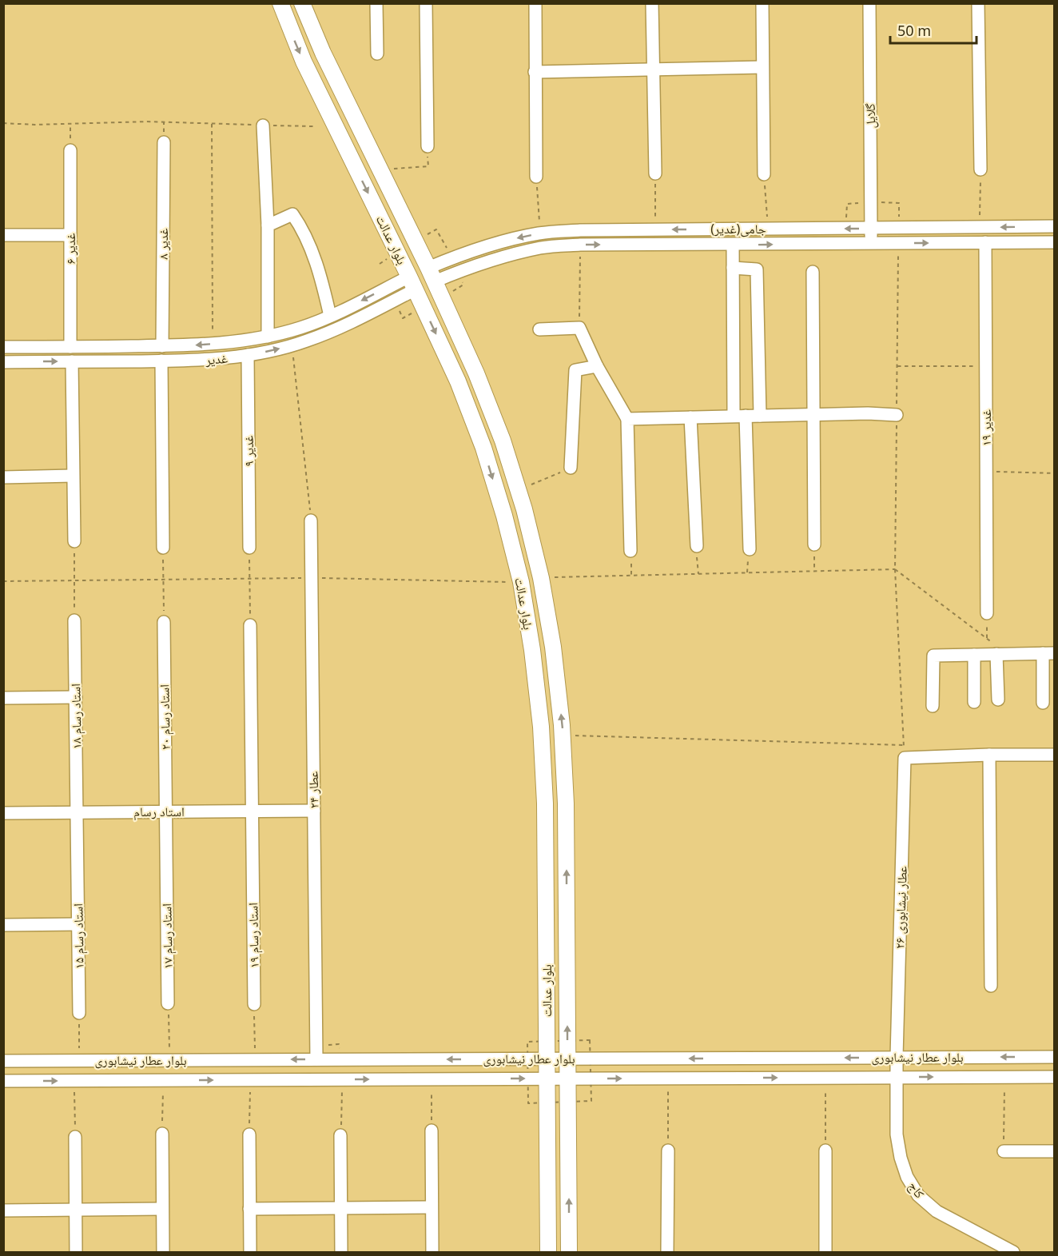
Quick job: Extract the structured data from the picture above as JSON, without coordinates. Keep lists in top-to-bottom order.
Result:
{
  "streets": {
    "main road": ["بلوار عدالت"],
    "street": [
      "گلایل",
      "جامی(غدیر)",
      "غدیر ۸",
      "غدیر ۶",
      "غدیر",
      "غدیر ۱۹",
      "غدیر ۹",
      "استاد رسام ۱۸",
      "استاد رسام ۲۰",
      "عطار ۲۴",
      "استاد رسام",
      "عطار نیشابوری ۲۶",
      "استاد رسام ۱۹",
      "استاد رسام ۱۵",
      "استاد رسام ۱۷",
      "بلوار عطار نیشابوری",
      "کاج"
    ]
  },
  "crossings": [
    ["گلایل", "جامی(غدیر)"],
    ["جامی(غدیر)", "بلوار عدالت"],
    ["جامی(غدیر)", "غدیر ۱۹"],
    ["بلوار عدالت", "غدیر"],
    ["بلوار عدالت", "بلوار عطار نیشابوری"],
    ["غدیر ۸", "غدیر"],
    ["غدیر ۶", "غدیر"],
    ["غدیر", "غدیر ۹"],
    ["استاد رسام ۱۸", "استاد رسام"],
    ["استاد رسام ۱۸", "استاد رسام ۱۵"],
    ["استاد رسام ۲۰", "استاد رسام"],
    ["استاد رسام ۲۰", "استاد رسام ۱۷"],
    ["عطار ۲۴", "استاد رسام"],
    ["عطار ۲۴", "بلوار عطار نیشابوری"],
    ["استاد رسام", "استاد رسام ۱۹"],
    ["استاد رسام", "استاد رسام ۱۵"],
    ["استاد رسام", "استاد رسام ۱۷"],
    ["عطار نیشابوری ۲۶", "بلوار عطار نیشابوری"],
    ["عطار نیشابوری ۲۶", "کاج"],
    ["بلوار عطار نیشابوری", "کاج"]
  ],
  "scale_bar": "50 m"
}
